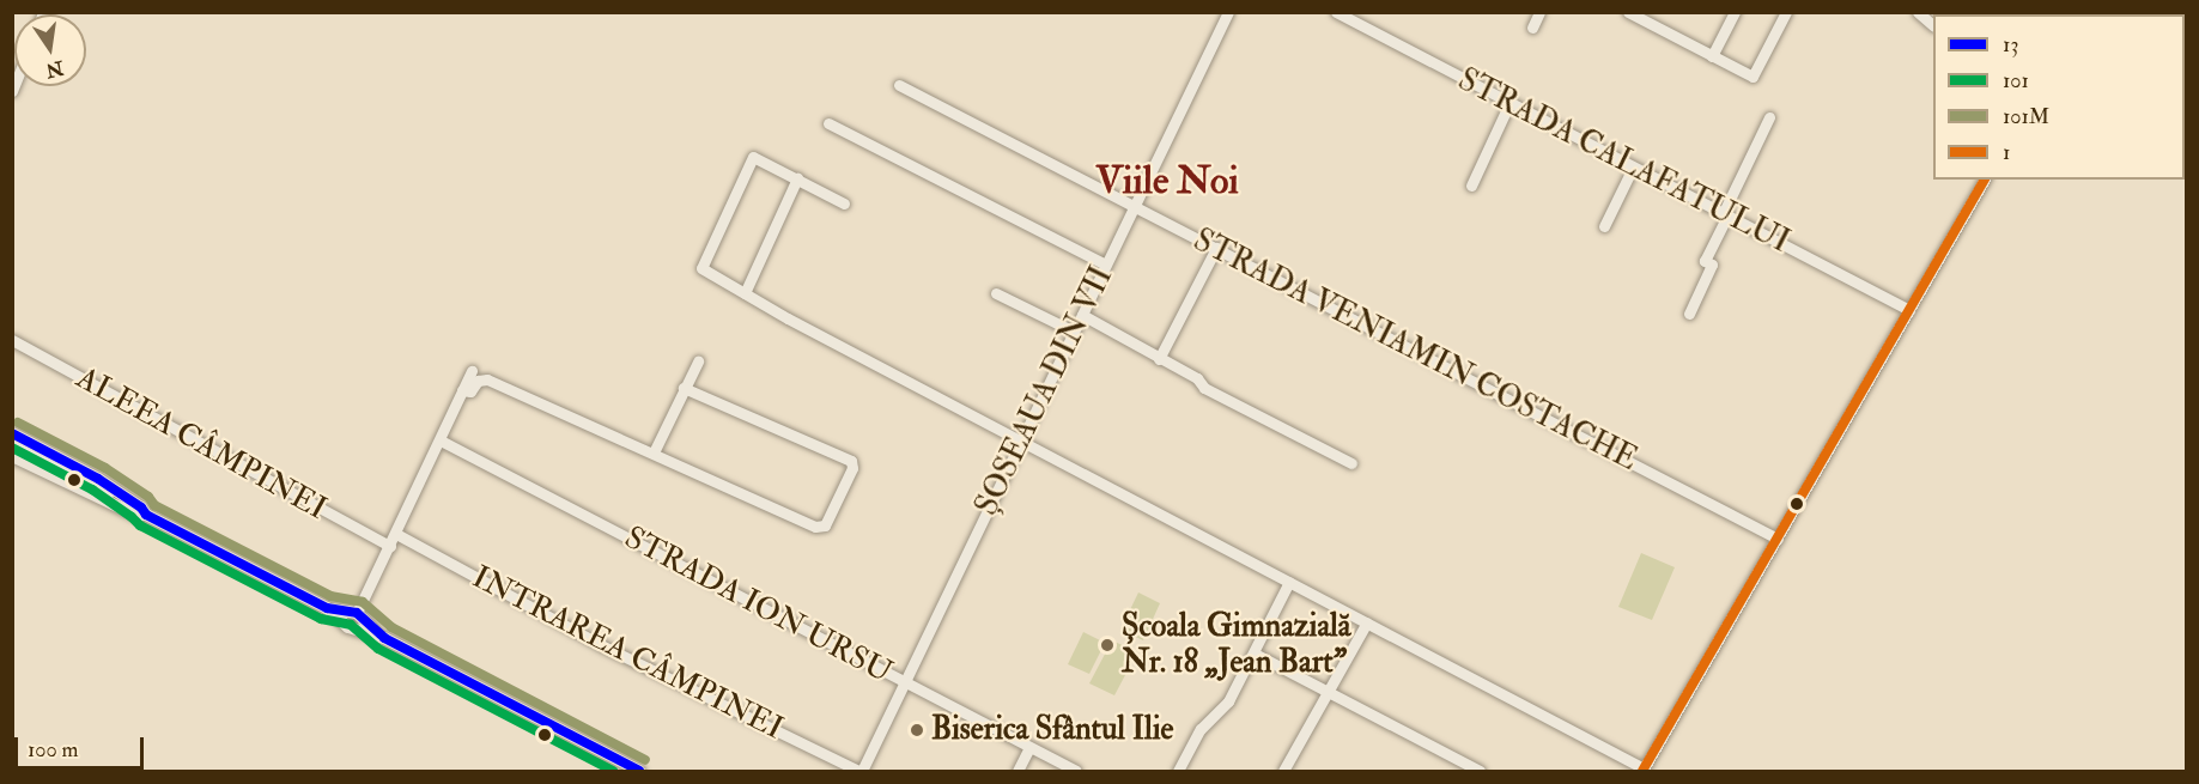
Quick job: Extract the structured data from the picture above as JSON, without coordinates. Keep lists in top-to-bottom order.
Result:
{
  "streets": {
    "street": [
      "STRADA CALAFATULUI",
      "STRADA VENIAMIN COSTACHE",
      "ȘOSEAUA DIN VII",
      "ALEEA CÂMPINEI",
      "STRADA ION URSU",
      "INTRAREA CÂMPINEI"
    ]
  },
  "crossings": [
    ["STRADA VENIAMIN COSTACHE", "ȘOSEAUA DIN VII"],
    ["ȘOSEAUA DIN VII", "STRADA ION URSU"],
    ["ȘOSEAUA DIN VII", "INTRAREA CÂMPINEI"]
  ],
  "districts": ["Viile Noi"],
  "places": ["Școala Gimnazială Nr. 18 „Jean Bart”", "Biserica Sfântul Ilie"],
  "lines": [
    "transit line 1",
    "transit line 101M",
    "transit line 13",
    "transit line 101"
  ],
  "legend": [
    "13",
    "101",
    "101M",
    "1"
  ],
  "scale_bar": "100 m",
  "north": "bottom"
}
